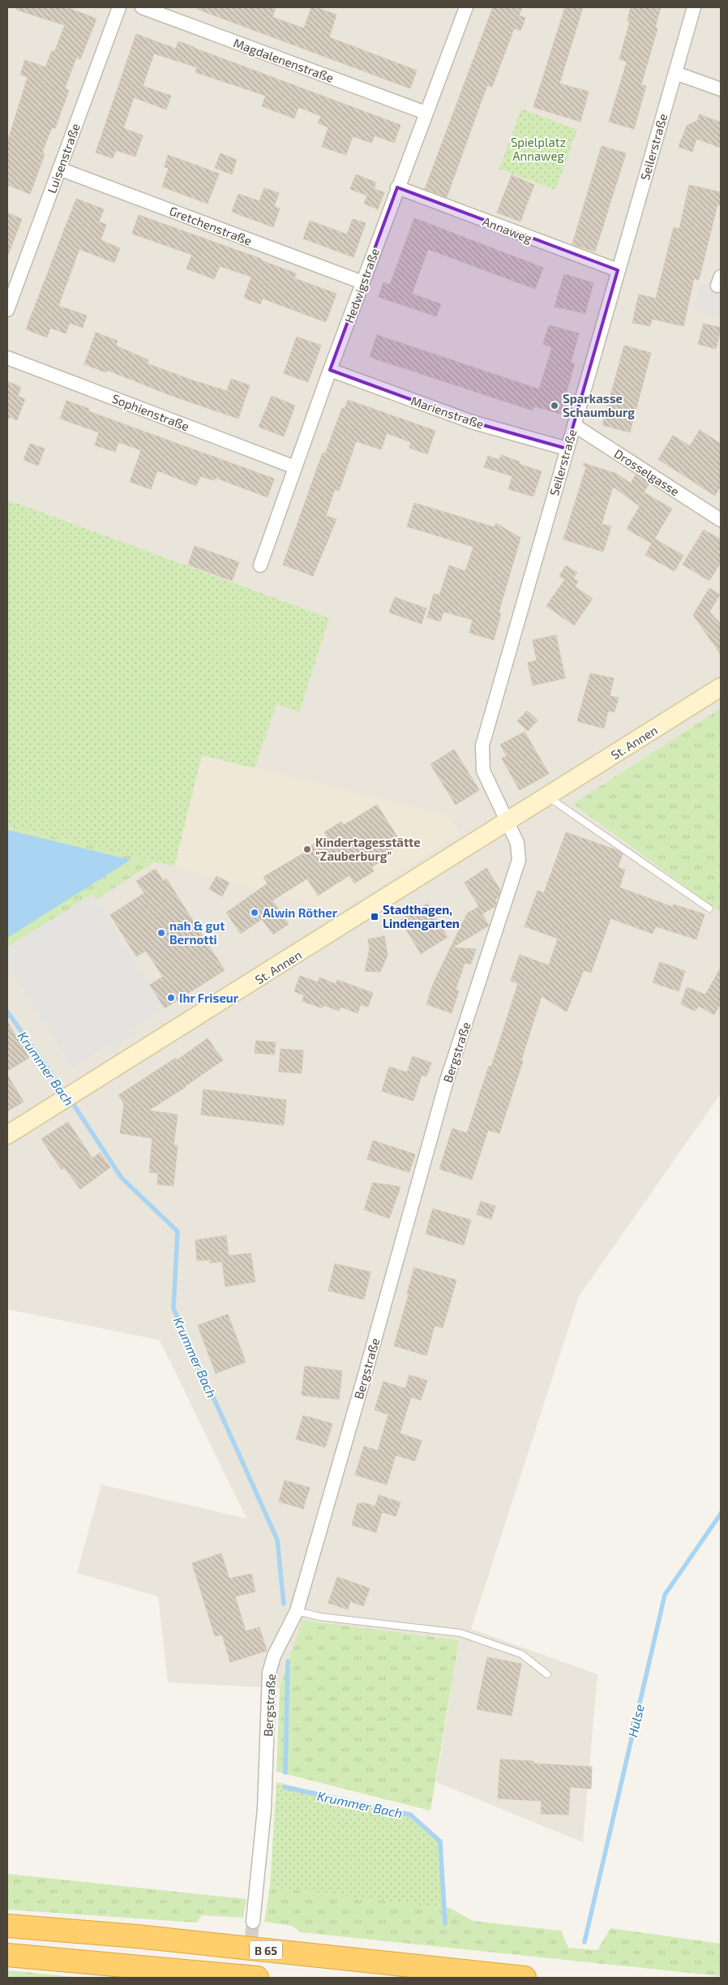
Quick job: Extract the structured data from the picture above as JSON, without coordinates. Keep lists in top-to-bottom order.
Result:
{
  "streets": {
    "highway": ["B 65"],
    "main road": ["St. Annen"],
    "street": [
      "Magdalenenstraße",
      "Seilerstraße",
      "Luisenstraße",
      "Gretchenstraße",
      "Annaweg",
      "Hedwigstraße",
      "Sophienstraße",
      "Marienstraße",
      "Drosselgasse",
      "Bergstraße"
    ]
  },
  "crossings": [
    ["Magdalenenstraße", "Hedwigstraße"],
    ["Seilerstraße", "Annaweg"],
    ["Seilerstraße", "Marienstraße"],
    ["Seilerstraße", "Drosselgasse"],
    ["Seilerstraße", "St. Annen"],
    ["Seilerstraße", "Bergstraße"],
    ["Luisenstraße", "Gretchenstraße"],
    ["Gretchenstraße", "Hedwigstraße"],
    ["Annaweg", "Hedwigstraße"],
    ["Hedwigstraße", "Sophienstraße"],
    ["Hedwigstraße", "Marienstraße"],
    ["St. Annen", "Bergstraße"]
  ],
  "water": ["Krummer Bach", "Hülse"],
  "parks": ["Spielplatz Annaweg"],
  "places": {
    "other": [
      "Sparkasse Schaumburg",
      "Kindertagesstätte \"Zauberburg\"",
      "Alwin Röther",
      "nah & gut Bernotti",
      "Ihr Friseur"
    ],
    "transit": ["Stadthagen, Lindengarten"]
  }
}
